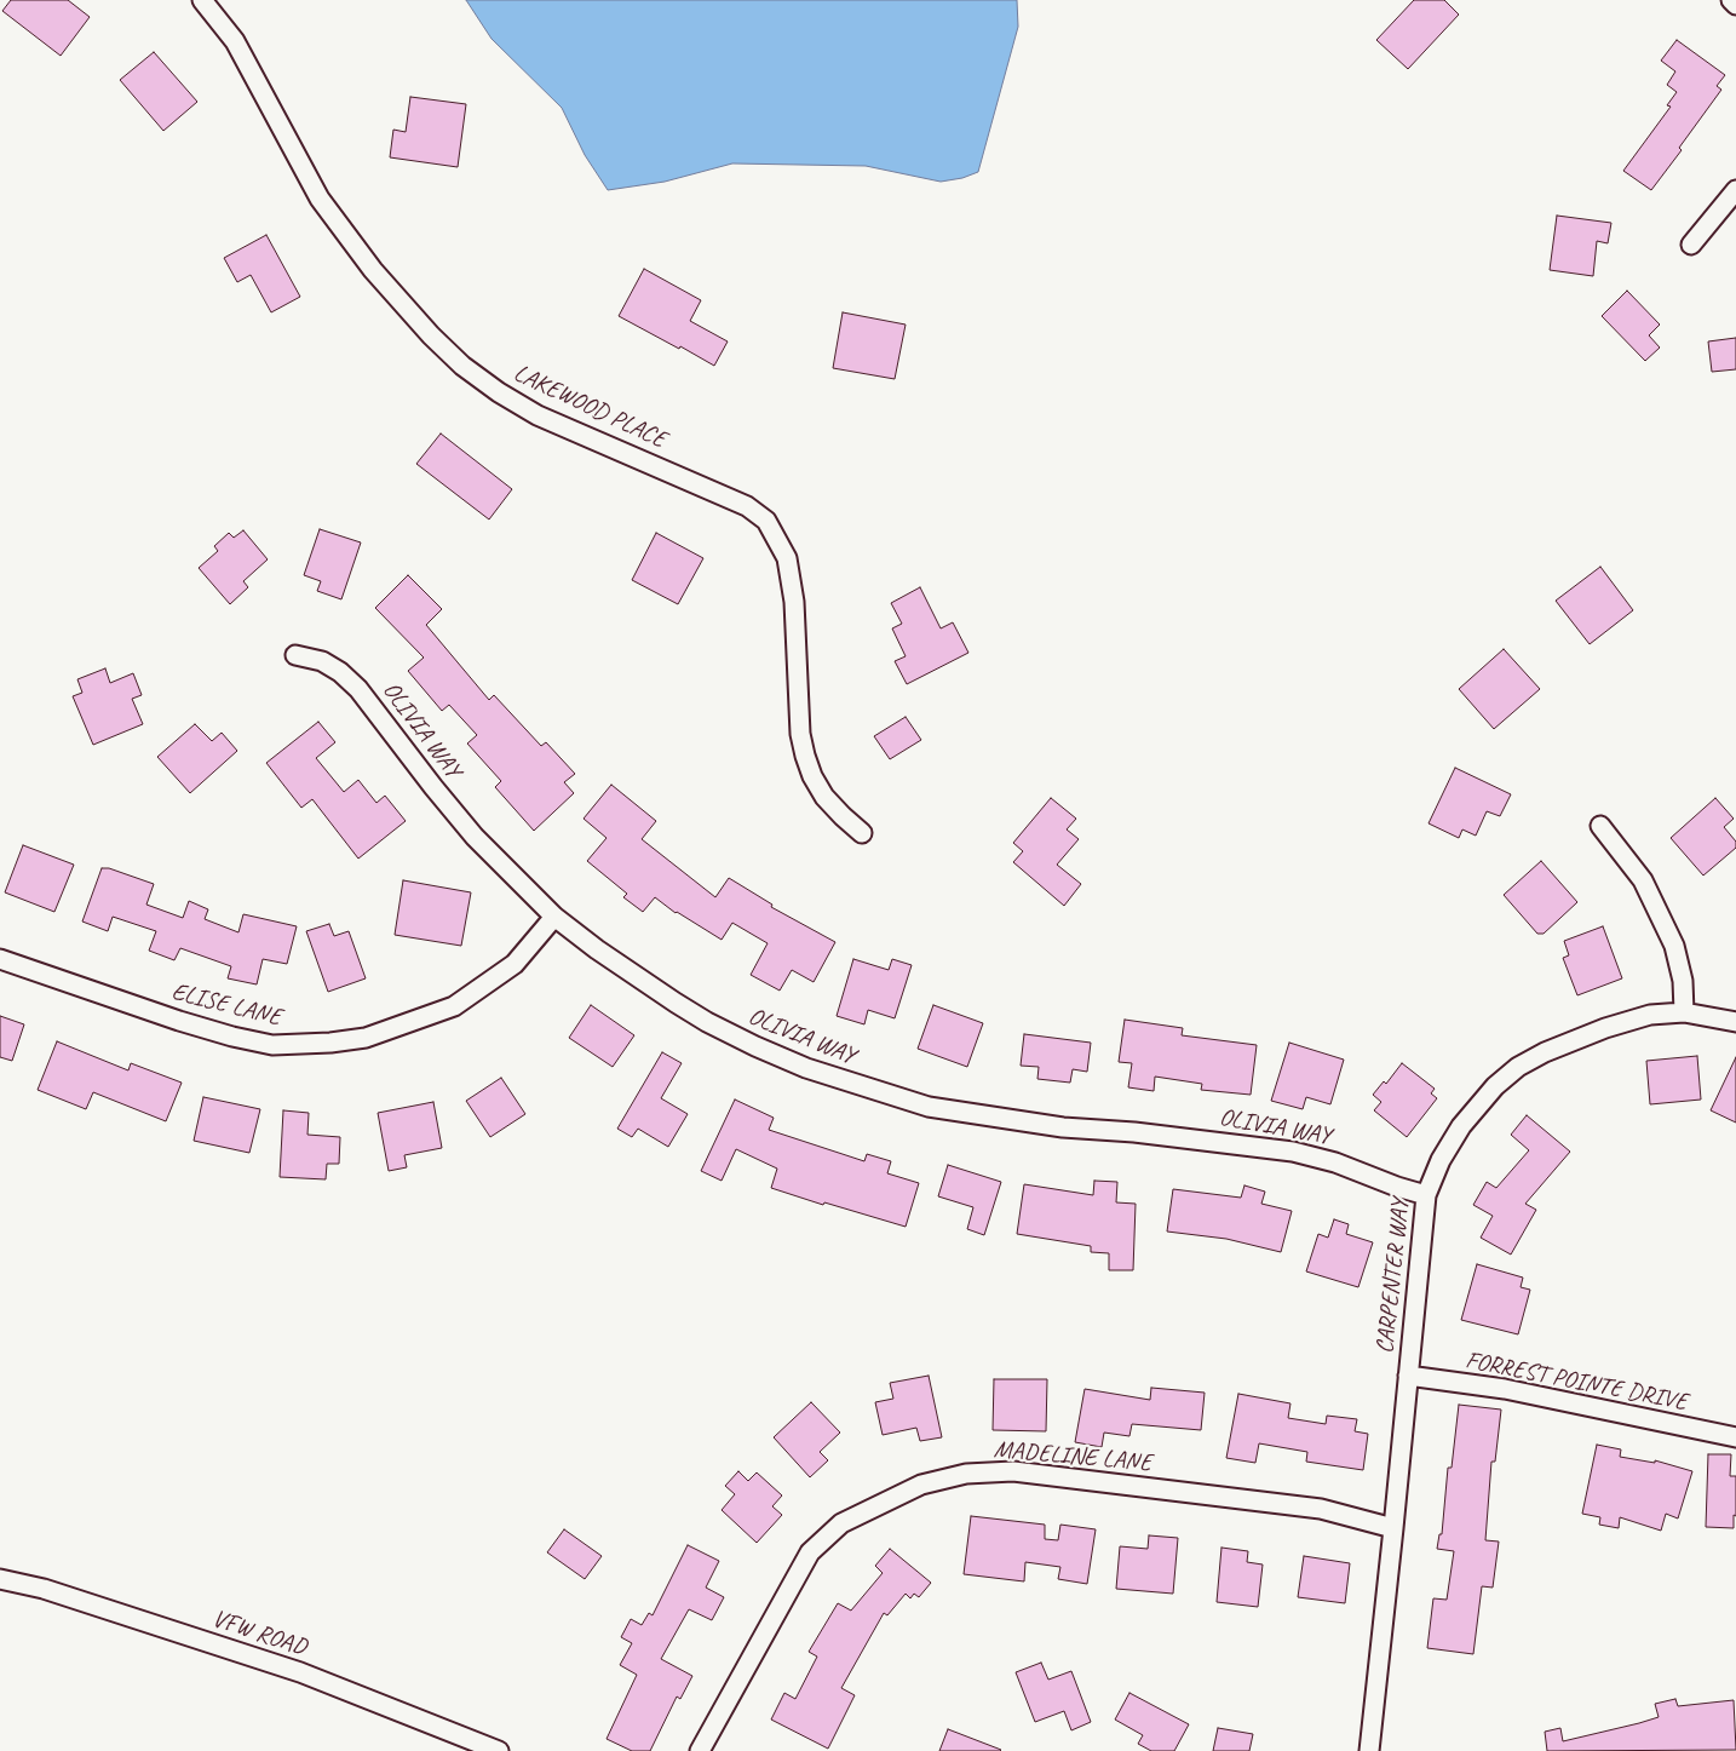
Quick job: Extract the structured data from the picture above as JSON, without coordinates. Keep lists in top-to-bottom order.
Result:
{
  "streets": {
    "street": [
      "LAKEWOOD PLACE",
      "OLIVIA WAY",
      "ELISE LANE",
      "CARPENTER WAY",
      "FORREST POINTE DRIVE",
      "MADELINE LANE",
      "VFW ROAD"
    ]
  },
  "crossings": [
    ["OLIVIA WAY", "ELISE LANE"],
    ["OLIVIA WAY", "CARPENTER WAY"],
    ["CARPENTER WAY", "FORREST POINTE DRIVE"],
    ["CARPENTER WAY", "MADELINE LANE"]
  ]
}
